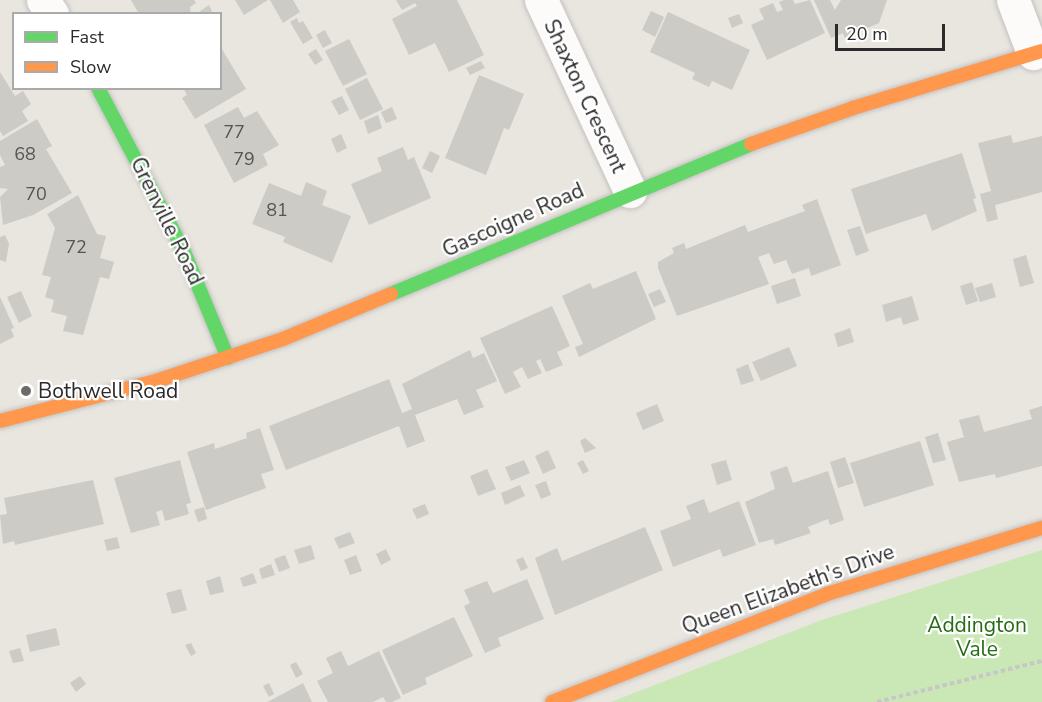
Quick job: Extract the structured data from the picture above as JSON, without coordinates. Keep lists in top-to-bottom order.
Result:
{
  "streets": {
    "street": [
      "Shaxton Crescent",
      "Gascoigne Road",
      "Grenville Road",
      "Queen Elizabeth's Drive"
    ]
  },
  "crossings": [
    ["Shaxton Crescent", "Gascoigne Road"],
    ["Gascoigne Road", "Grenville Road"]
  ],
  "parks": ["Addington Vale"],
  "places": ["Bothwell Road"],
  "house_numbers": [
    "77",
    "68",
    "79",
    "70",
    "81",
    "72"
  ],
  "legend": ["Fast", "Slow"],
  "scale_bar": "20 m"
}
